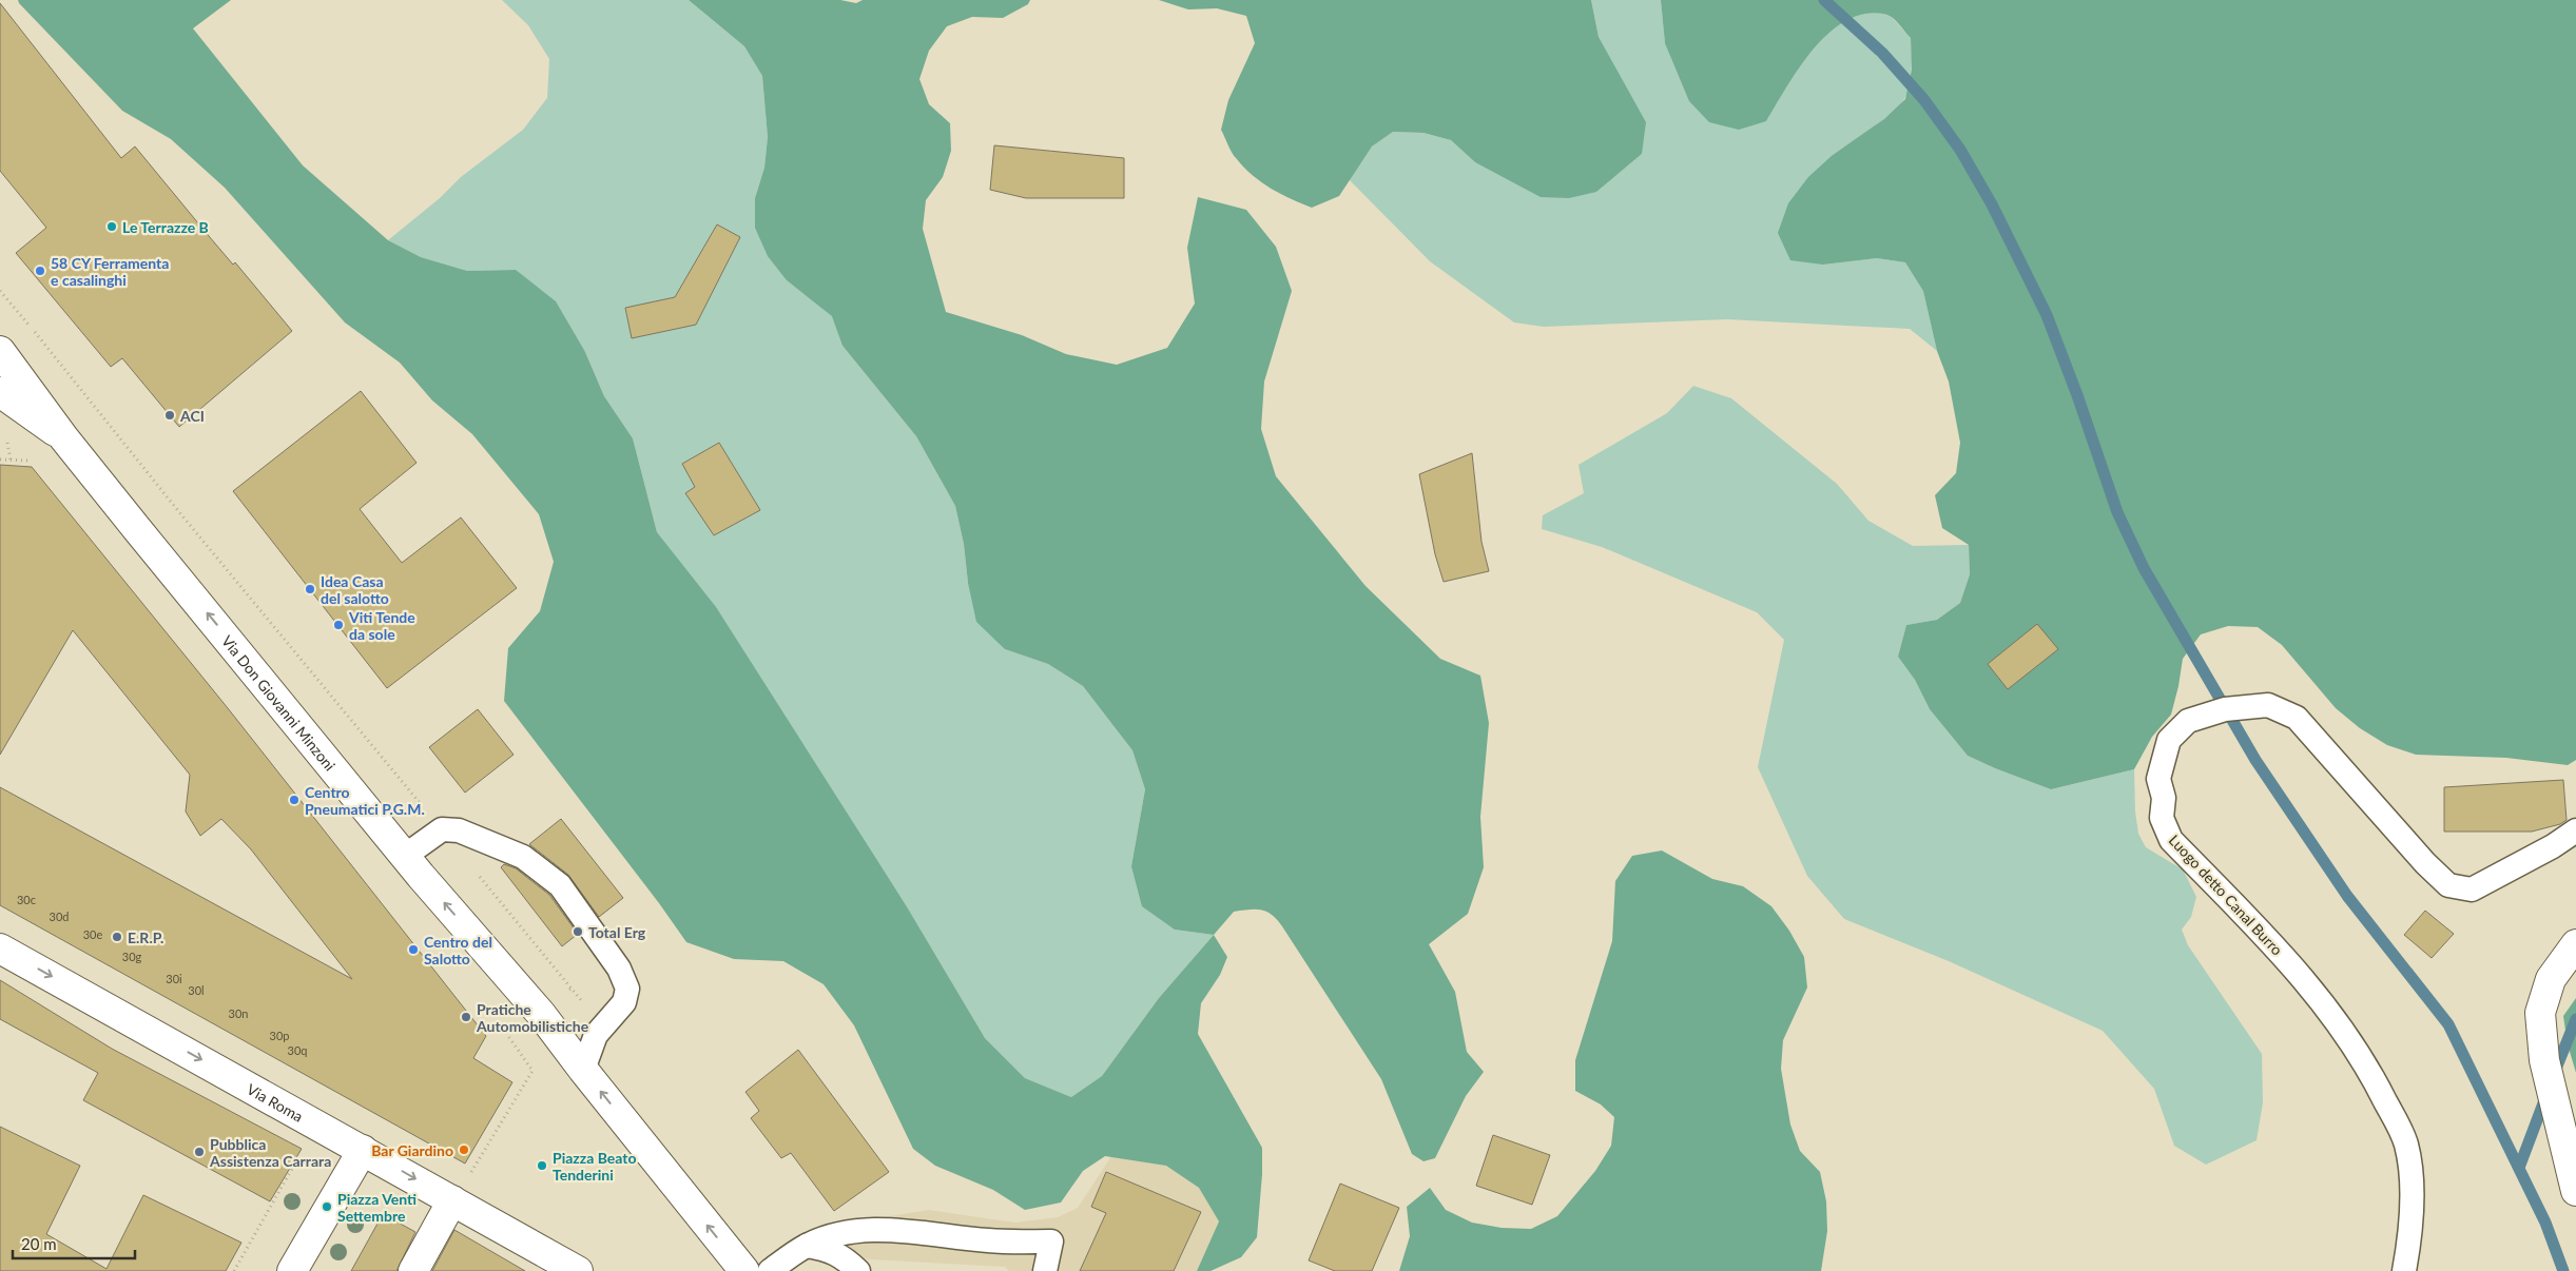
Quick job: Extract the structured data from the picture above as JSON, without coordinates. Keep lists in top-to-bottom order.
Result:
{
  "streets": {
    "street": ["Via Don Giovanni Minzoni", "Via Roma"],
    "lane": ["Luogo detto Canal Burro"]
  },
  "one_way": ["Via Don Giovanni Minzoni", "Via Roma"],
  "places": [
    "Le Terrazze B",
    "58 CY Ferramenta e casalinghi",
    "ACI",
    "Idea Casa del salotto",
    "Viti Tende da sole",
    "Centro Pneumatici P.G.M.",
    "Total Erg",
    "E.R.P.",
    "Centro del Salotto",
    "Pratiche Automobilistiche",
    "Bar Giardino",
    "Pubblica Assistenza Carrara",
    "Piazza Beato Tenderini",
    "Piazza Venti Settembre"
  ],
  "house_numbers": [
    "30c",
    "30d",
    "30e",
    "30g",
    "30i",
    "30l",
    "30n",
    "30p",
    "30q"
  ],
  "scale_bar": "20 m"
}
